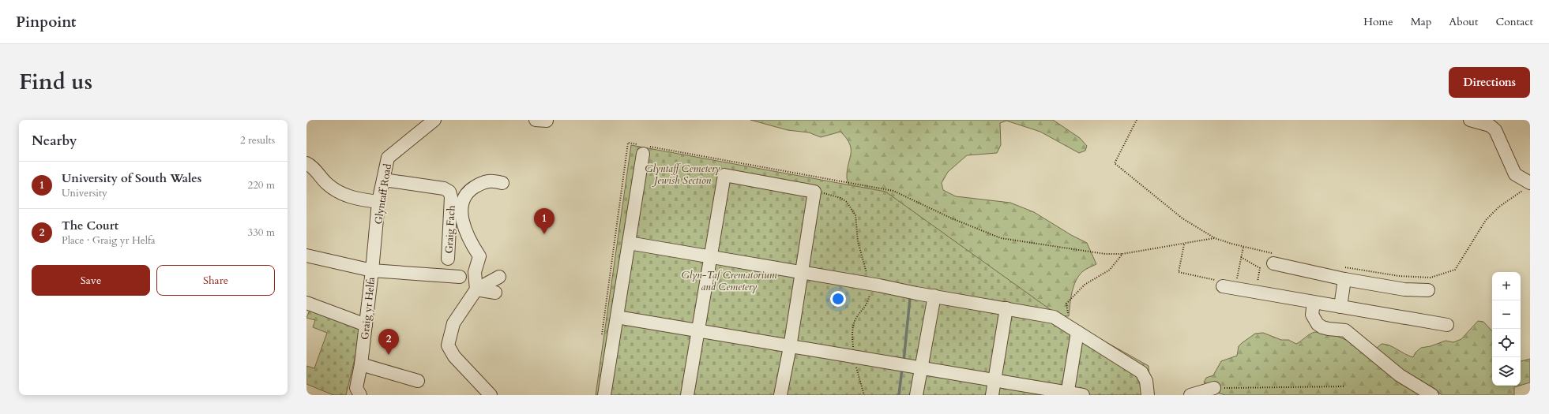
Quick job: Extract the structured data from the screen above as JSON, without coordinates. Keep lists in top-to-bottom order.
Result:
{
  "streets": {
    "street": ["Glyntaff Road", "Graig Fach", "Graig yr Helfa"]
  },
  "crossings": [
    ["Glyntaff Road", "Graig Fach"],
    ["Glyntaff Road", "Graig yr Helfa"]
  ],
  "parks": ["Glyntaff Cemetery Jewish Section", "Glyn-Taf Crematorium and Cemetery"],
  "page": {
    "header": "Pinpoint",
    "nav": [
      "Home",
      "Map",
      "About",
      "Contact"
    ],
    "title": "Find us",
    "buttons": [
      "Directions",
      ["Save", "Share"]
    ],
    "heading": ["Nearby", "2 results"],
    "list": [
      {
        "mark": "1",
        "name": "University of South Wales",
        "note": "University",
        "value": "220 m"
      },
      {
        "mark": "2",
        "name": "The Court",
        "note": "Place · Graig yr Helfa",
        "value": "330 m"
      }
    ],
    "pins": ["1", "2"],
    "map_buttons": ["+", "−"]
  }
}
